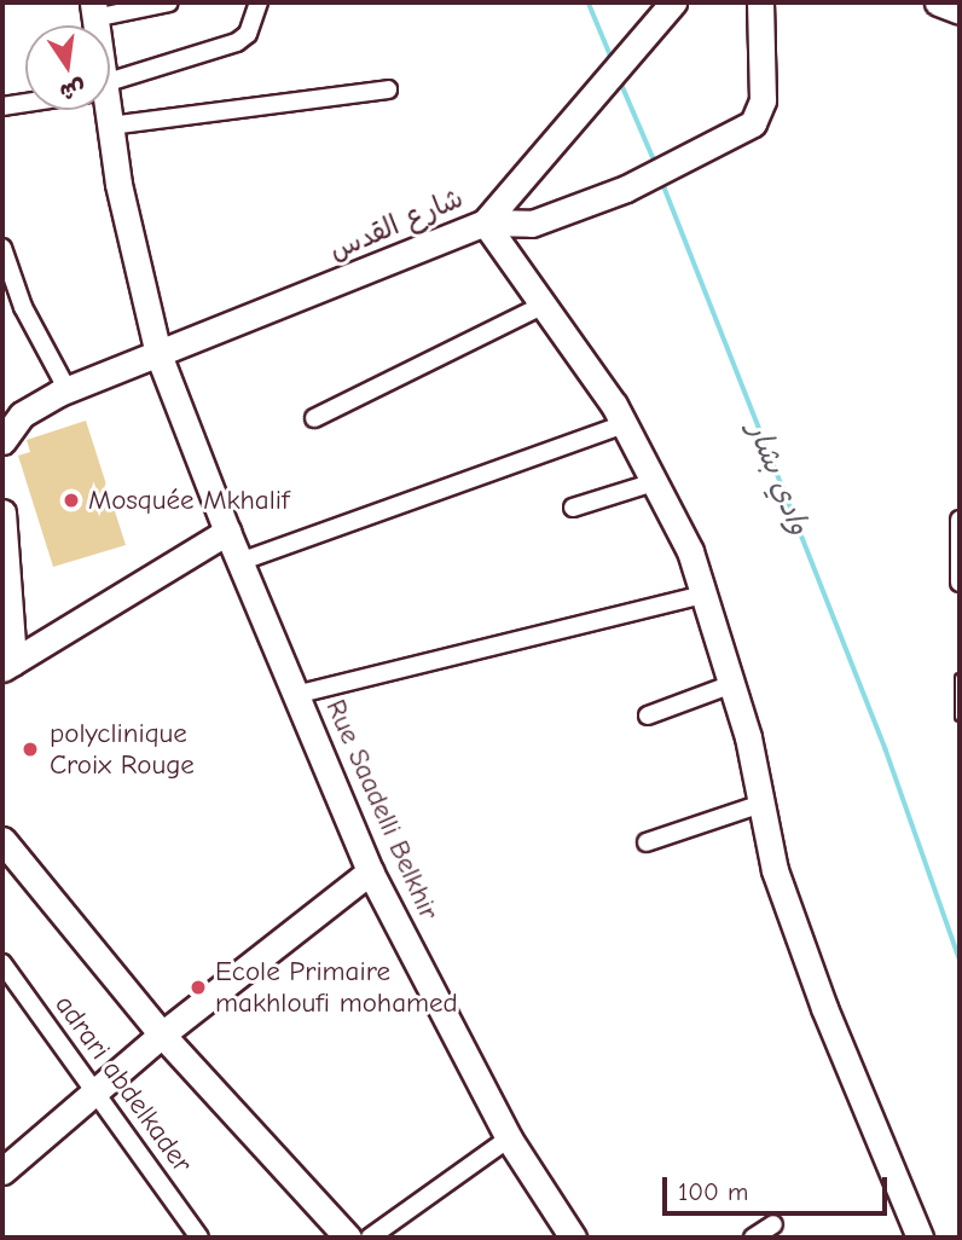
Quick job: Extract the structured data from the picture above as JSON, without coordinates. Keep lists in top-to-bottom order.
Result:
{
  "streets": {
    "street": ["شارع القدس", "Rue Saadelli Belkhir", "adrari abdelkader"]
  },
  "crossings": [
    ["شارع القدس", "Rue Saadelli Belkhir"]
  ],
  "water": ["وادي بشار"],
  "places": ["Mosquée Mkhalif", "polyclinique Croix Rouge", "Ecole Primaire makhloufi mohamed"],
  "scale_bar": "100 m",
  "north": "bottom"
}
